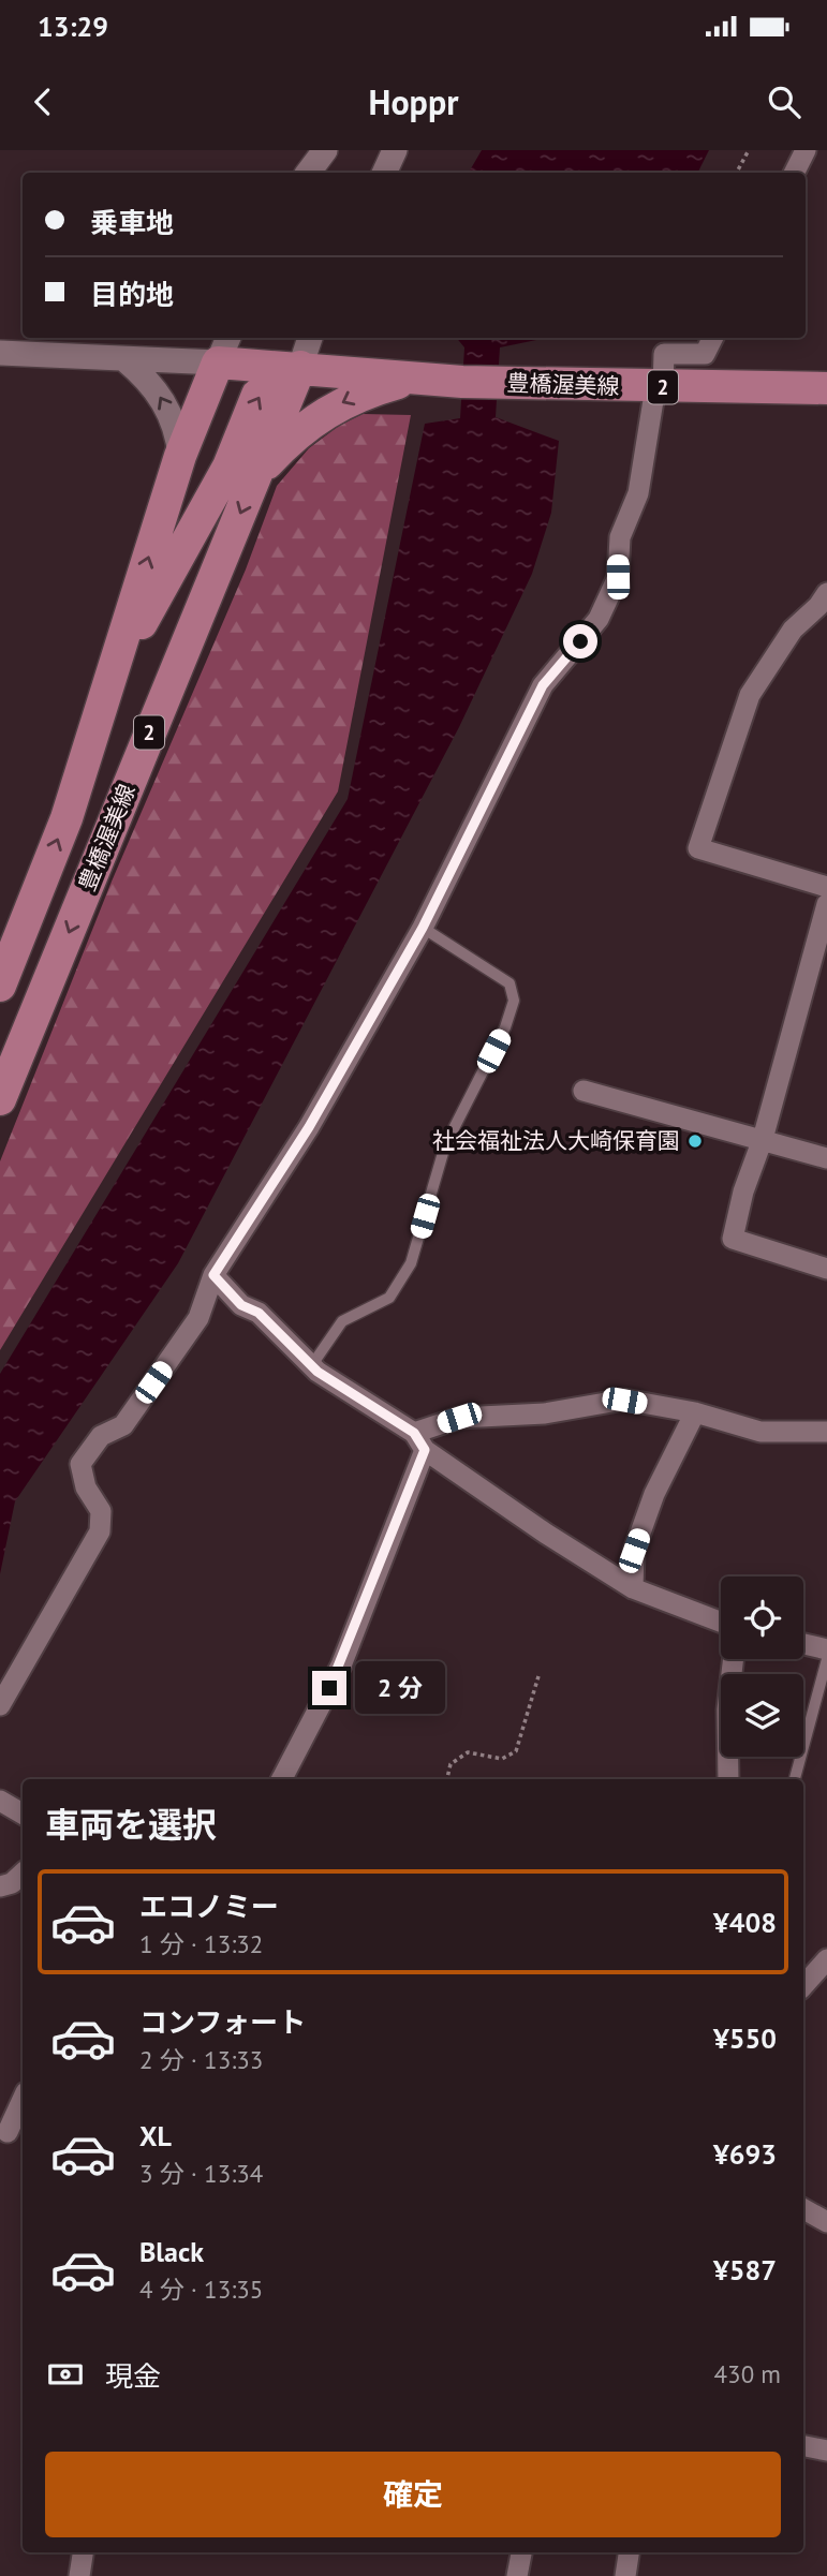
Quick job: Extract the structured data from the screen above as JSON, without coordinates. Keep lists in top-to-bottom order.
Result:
{
  "streets": {
    "main road": ["豊橋渥美線", "2"]
  },
  "places": ["社会福祉法人大崎保育園"],
  "page": {
    "status": "13:29",
    "header": "Hoppr",
    "banner": ["乗車地", "目的地"],
    "bubble": "2 分",
    "heading": "車両を選択",
    "list": [
      {
        "name": "エコノミー",
        "note": "1 分 · 13:32",
        "value": "¥408"
      },
      {
        "name": "コンフォート",
        "note": "2 分 · 13:33",
        "value": "¥550"
      },
      {
        "name": "XL",
        "note": "3 分 · 13:34",
        "value": "¥693"
      },
      {
        "name": "Black",
        "note": "4 分 · 13:35",
        "value": "¥587"
      }
    ],
    "pay": ["現金", "430 m"],
    "buttons": "確定"
  }
}
